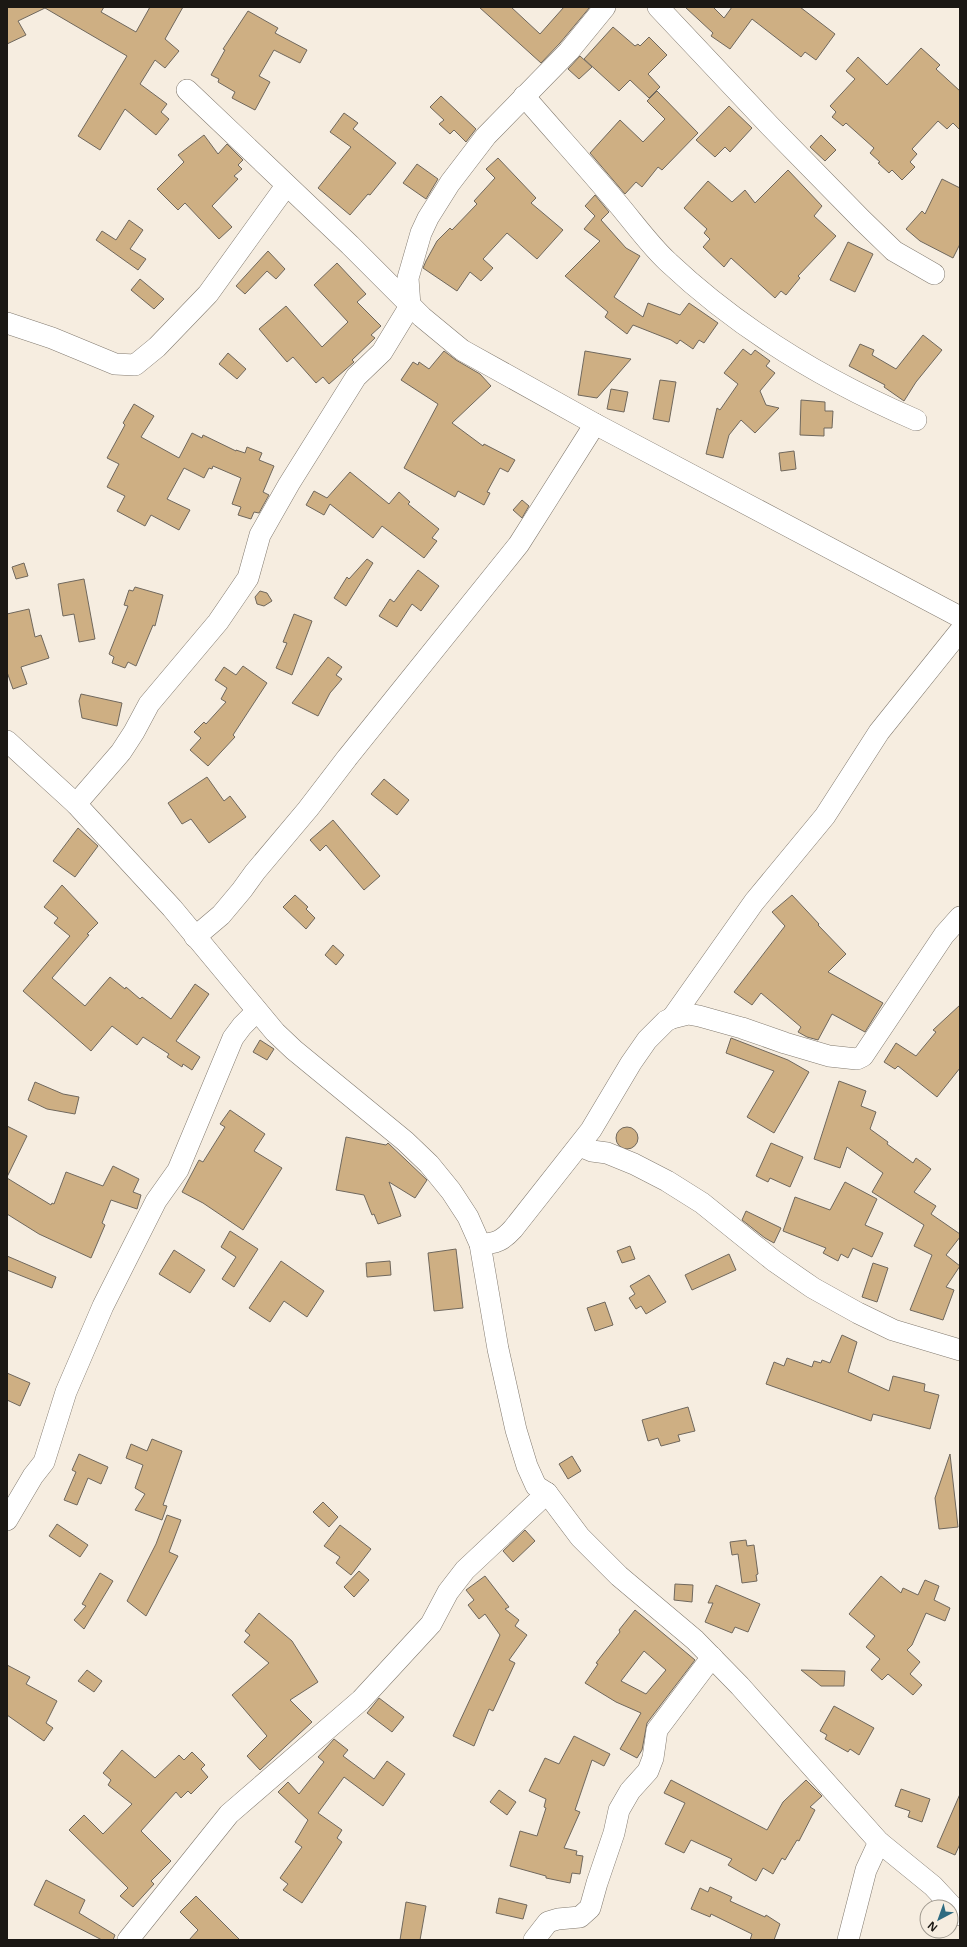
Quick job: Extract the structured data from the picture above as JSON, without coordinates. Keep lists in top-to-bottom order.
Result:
{
  "north": "bottom left"
}
